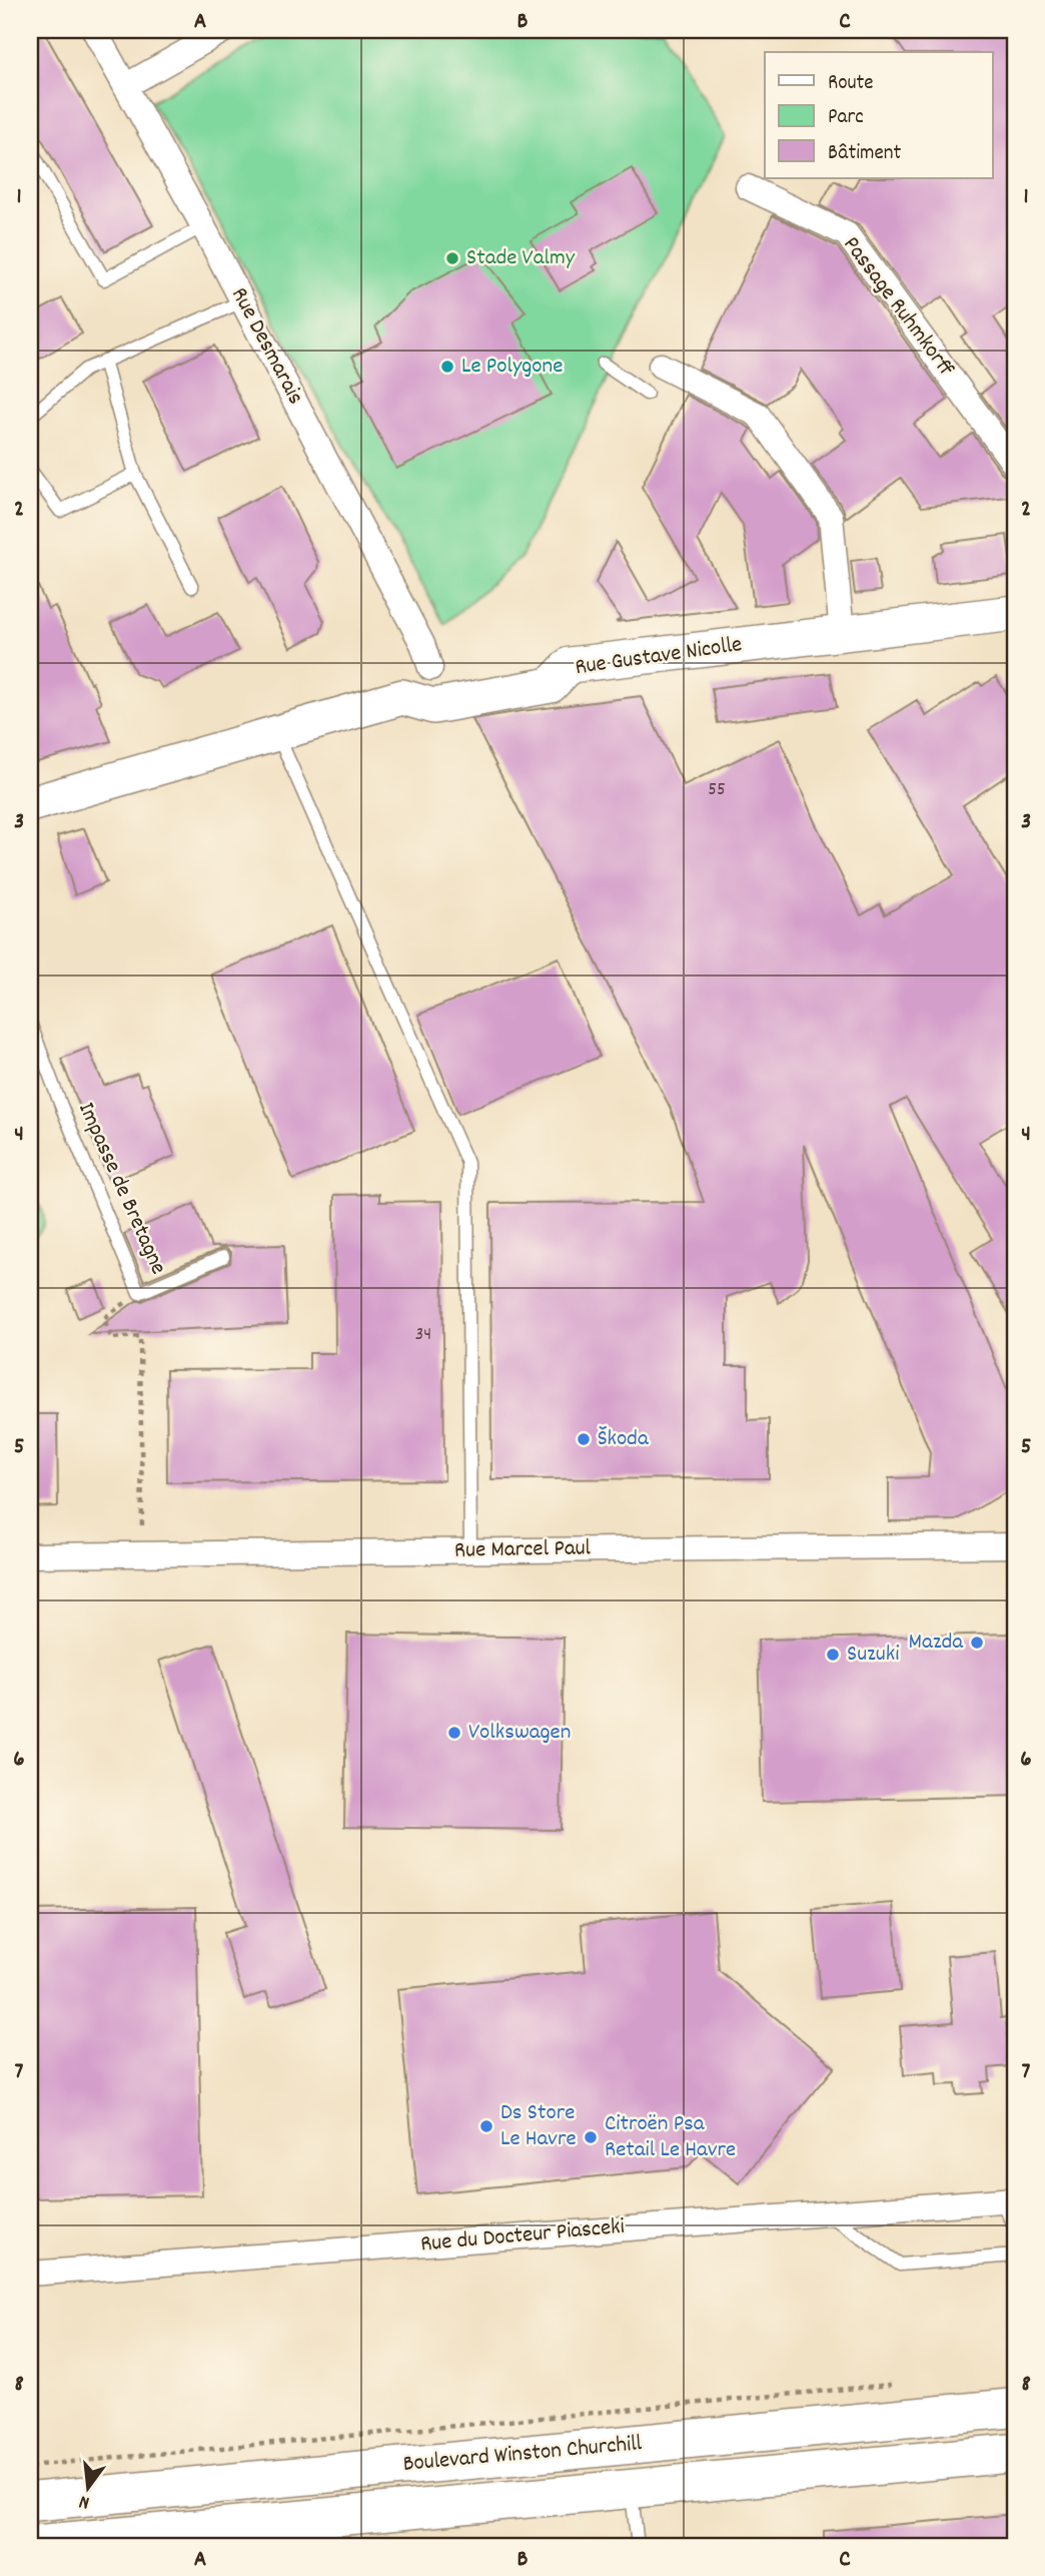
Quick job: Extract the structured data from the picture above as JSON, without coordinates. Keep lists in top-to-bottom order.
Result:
{
  "streets": {
    "main road": ["Boulevard Winston Churchill"],
    "street": [
      "Passage Ruhmkorff",
      "Rue Desmarais",
      "Rue Gustave Nicolle",
      "Rue Marcel Paul",
      "Rue du Docteur Piasceki"
    ],
    "lane": ["Impasse de Bretagne"]
  },
  "places": [
    "Stade Valmy",
    "Le Polygone",
    "Škoda",
    "Mazda",
    "Suzuki",
    "Volkswagen",
    "Ds Store Le Havre",
    "Citroën Psa Retail Le Havre"
  ],
  "house_numbers": ["55", "34"],
  "legend": ["Route", "Parc", "Bâtiment"],
  "north": "bottom",
  "grid": {
    "columns": ["A", "B", "C"],
    "rows": [
      "1",
      "2",
      "3",
      "4",
      "5",
      "6",
      "7",
      "8"
    ]
  }
}
